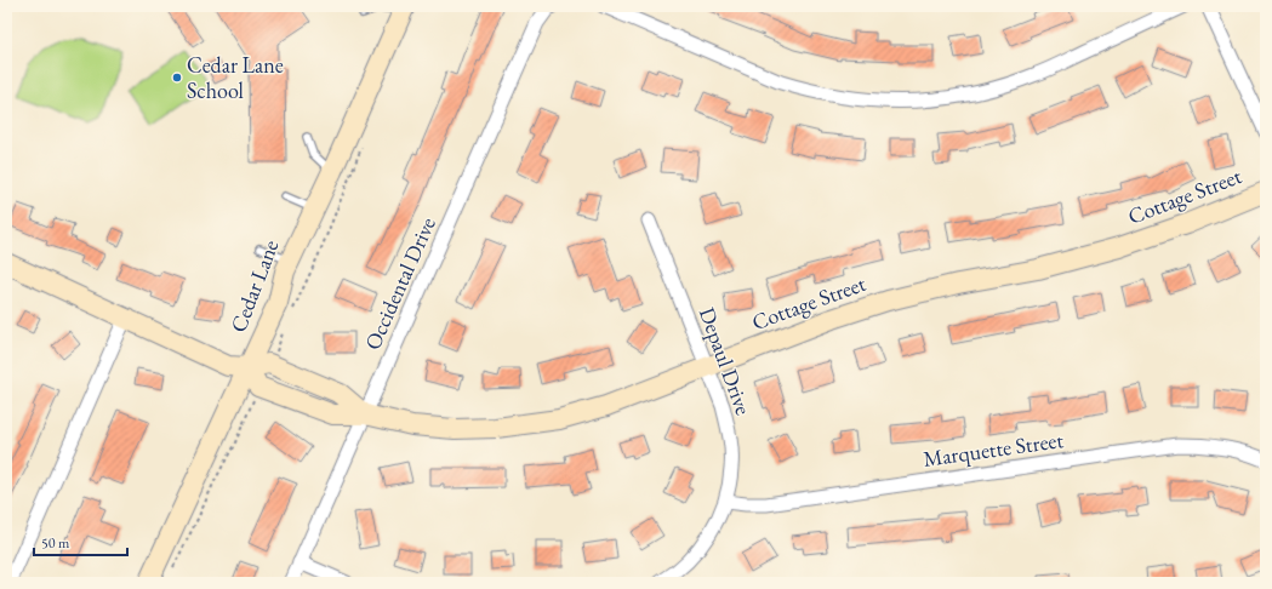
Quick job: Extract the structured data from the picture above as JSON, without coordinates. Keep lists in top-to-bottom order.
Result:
{
  "streets": {
    "street": [
      "Cottage Street",
      "Occidental Drive",
      "Cedar Lane",
      "Depaul Drive",
      "Marquette Street"
    ]
  },
  "crossings": [
    ["Cottage Street", "Occidental Drive"],
    ["Cottage Street", "Cedar Lane"],
    ["Cottage Street", "Depaul Drive"],
    ["Depaul Drive", "Marquette Street"]
  ],
  "places": ["Cedar Lane School"],
  "scale_bar": "50 m"
}
